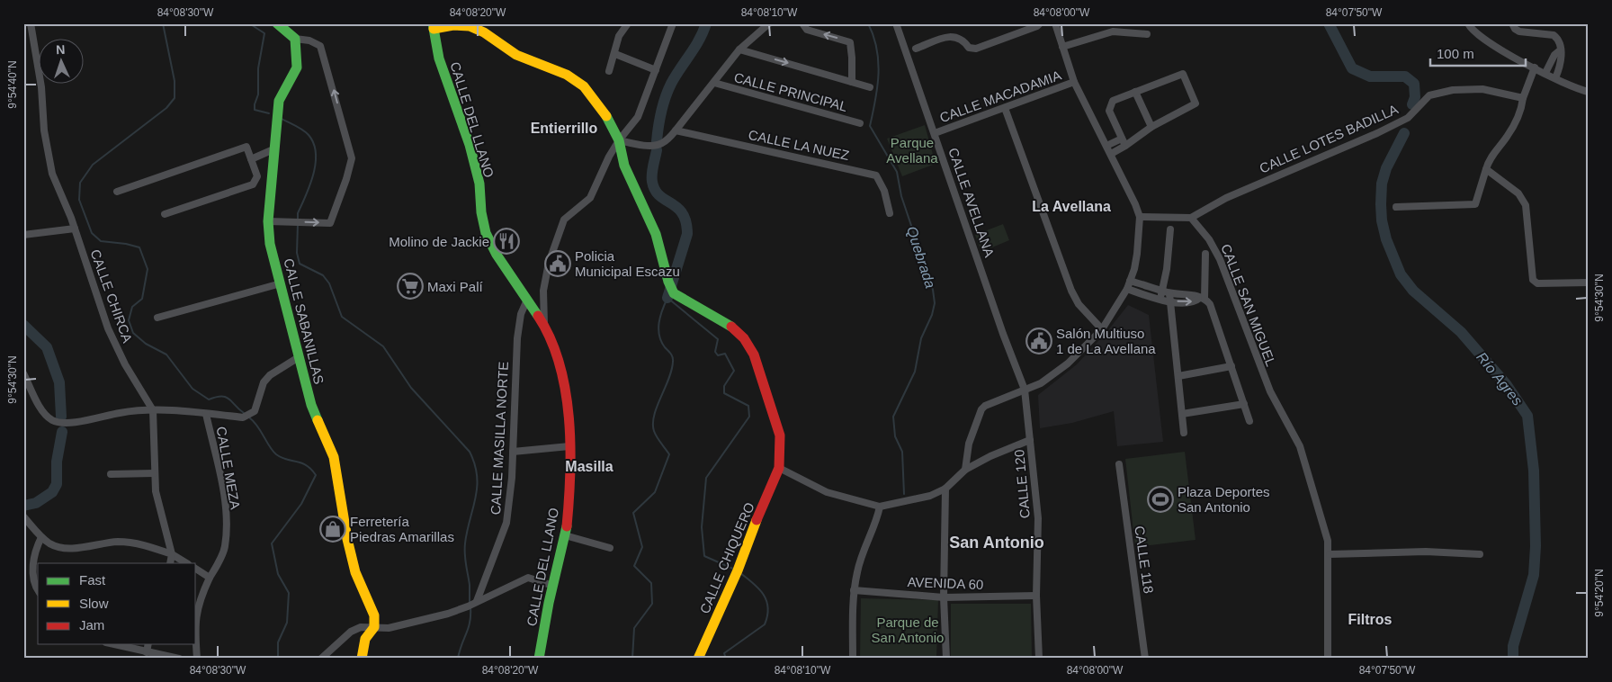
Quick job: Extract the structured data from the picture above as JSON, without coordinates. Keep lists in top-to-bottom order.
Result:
{
  "streets": {
    "street": [
      "CALLE PRINCIPAL",
      "CALLE MACADAMIA",
      "CALLE DEL LLANO",
      "CALLE LOTES BADILLA",
      "CALLE LA NUEZ",
      "CALLE AVELLANA",
      "CALLE CHIRCA",
      "CALLE SAN MIGUEL",
      "CALLE SABANILLAS",
      "CALLE MASILLA NORTE",
      "CALLE MEZA",
      "CALLE 120",
      "CALLE CHIQUERO",
      "CALLE 118",
      "AVENIDA 60"
    ]
  },
  "crossings": [
    ["CALLE MACADAMIA", "CALLE AVELLANA"],
    ["CALLE DEL LLANO", "CALLE MASILLA NORTE"],
    ["CALLE LOTES BADILLA", "CALLE SAN MIGUEL"],
    ["CALLE AVELLANA", "CALLE 120"],
    ["CALLE 120", "AVENIDA 60"]
  ],
  "districts": [
    "Entierrillo",
    "La Avellana",
    "Masilla",
    "San Antonio",
    "Filtros"
  ],
  "water": ["Quebrada", "Río Agres"],
  "parks": ["Parque Avellana", "Parque de San Antonio"],
  "places": {
    "restaurant": ["Molino de Jackie"],
    "public building": ["Policia Municipal Escazu", "Salón Multiuso 1 de La Avellana"],
    "supermarket": ["Maxi Palí"],
    "sports": ["Plaza Deportes San Antonio"],
    "shop": ["Ferretería Piedras Amarillas"]
  },
  "legend": ["Fast", "Slow", "Jam"],
  "scale_bar": "100 m",
  "north": "top",
  "coordinates": [
    "84°08'30\"W",
    "84°08'20\"W",
    "84°08'10\"W",
    "84°08'00\"W",
    "84°07'50\"W",
    "9°54'40\"N",
    "9°54'30\"N",
    "9°54'20\"N"
  ]
}
